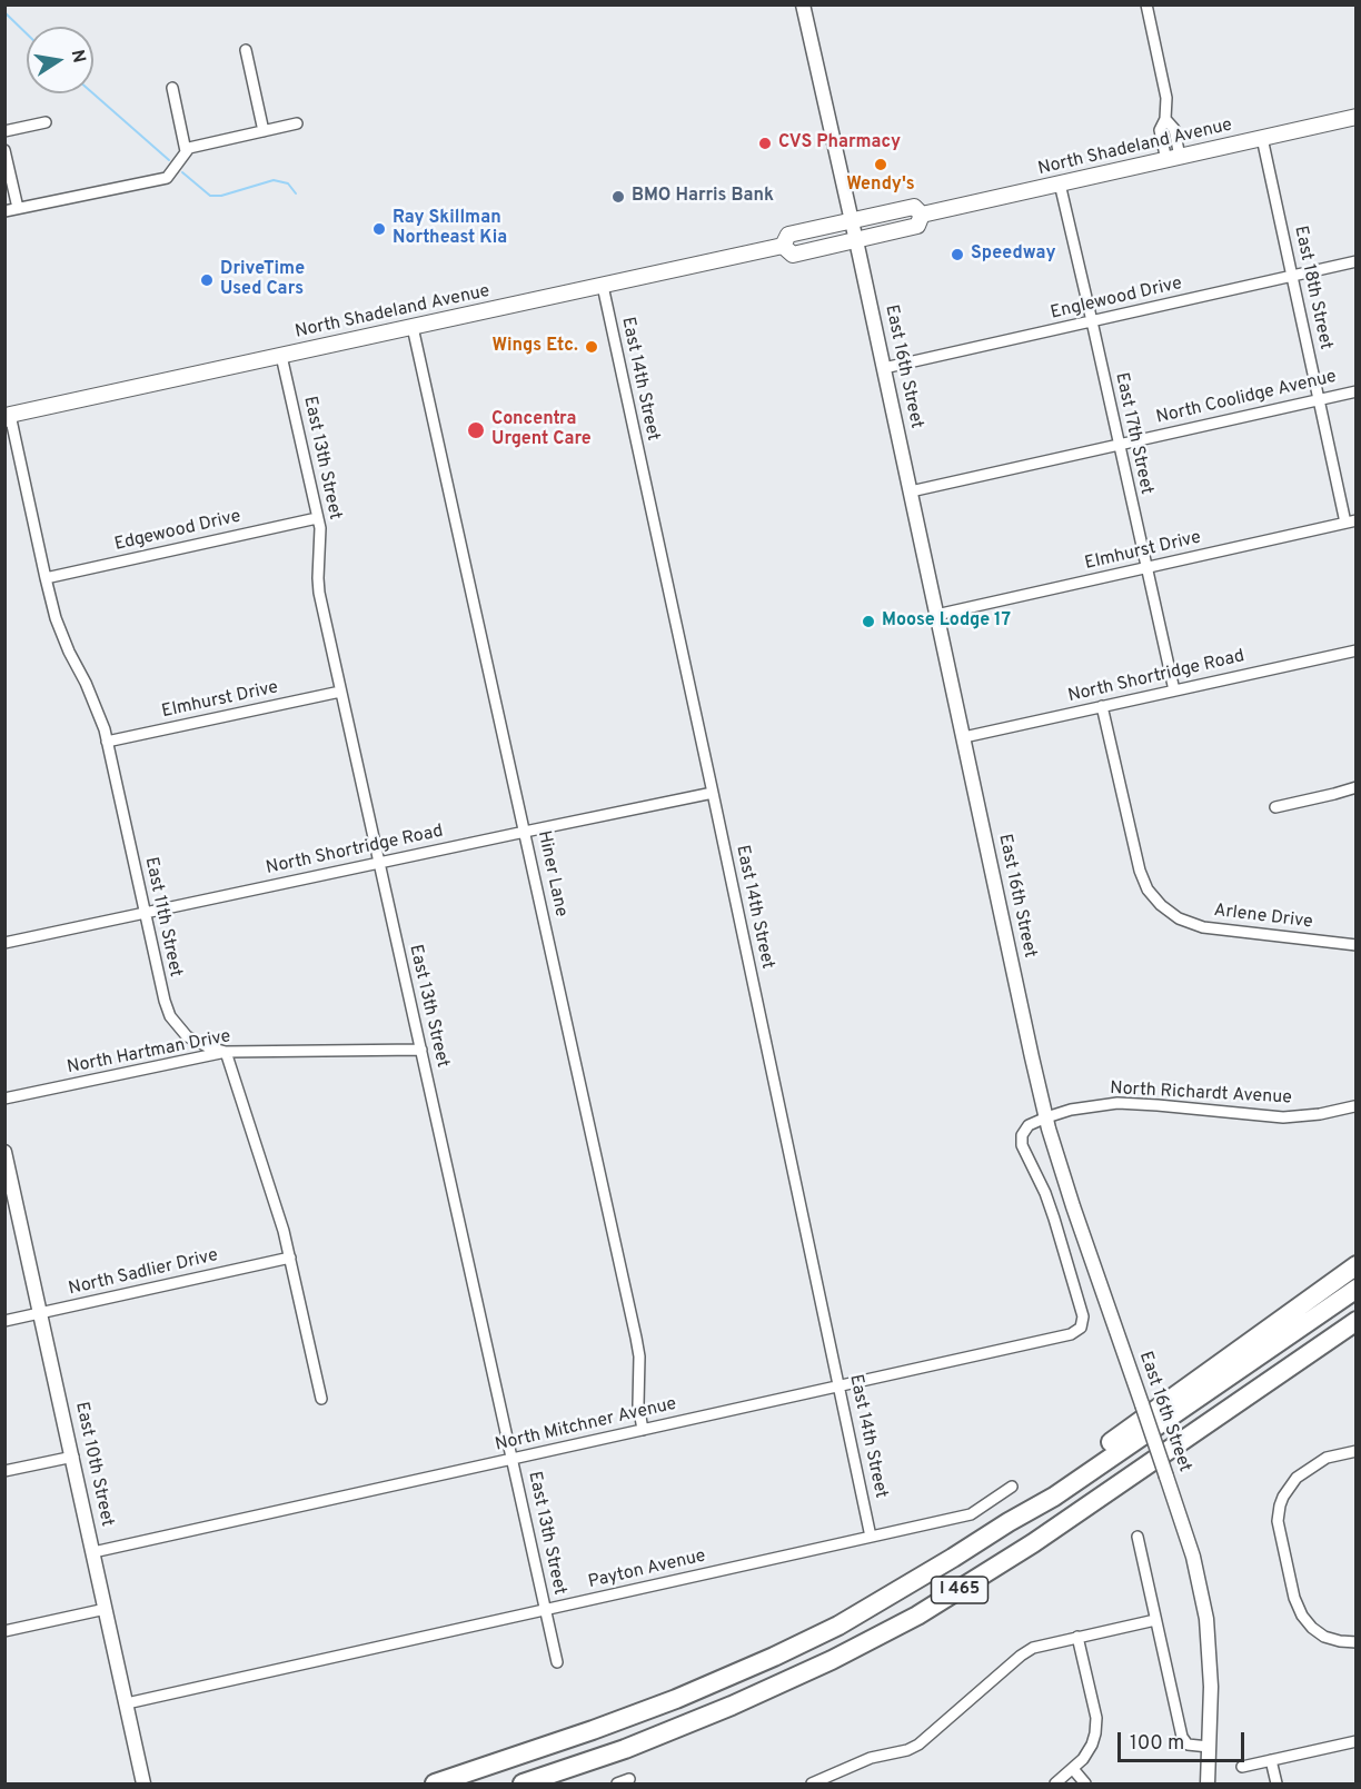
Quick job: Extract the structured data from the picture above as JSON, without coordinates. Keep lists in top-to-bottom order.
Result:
{
  "streets": {
    "highway": ["I 465"],
    "main road": ["North Shadeland Avenue"],
    "street": [
      "East 18th Street",
      "Englewood Drive",
      "East 16th Street",
      "East 14th Street",
      "North Coolidge Avenue",
      "East 17th Street",
      "East 13th Street",
      "Edgewood Drive",
      "Elmhurst Drive",
      "North Shortridge Road",
      "Hiner Lane",
      "East 11th Street",
      "Arlene Drive",
      "North Hartman Drive",
      "North Richardt Avenue",
      "North Sadlier Drive",
      "North Mitchner Avenue",
      "East 10th Street",
      "Payton Avenue"
    ]
  },
  "crossings": [
    ["North Shadeland Avenue", "East 18th Street"],
    ["North Shadeland Avenue", "East 16th Street"],
    ["North Shadeland Avenue", "East 14th Street"],
    ["North Shadeland Avenue", "East 17th Street"],
    ["North Shadeland Avenue", "East 13th Street"],
    ["North Shadeland Avenue", "Hiner Lane"],
    ["North Shadeland Avenue", "East 11th Street"],
    ["East 18th Street", "Englewood Drive"],
    ["East 18th Street", "North Coolidge Avenue"],
    ["East 18th Street", "Elmhurst Drive"],
    ["Englewood Drive", "East 16th Street"],
    ["Englewood Drive", "East 17th Street"],
    ["East 16th Street", "North Coolidge Avenue"],
    ["East 16th Street", "Elmhurst Drive"],
    ["East 16th Street", "North Shortridge Road"],
    ["East 16th Street", "North Richardt Avenue"],
    ["East 14th Street", "North Shortridge Road"],
    ["East 14th Street", "North Mitchner Avenue"],
    ["East 14th Street", "Payton Avenue"],
    ["North Coolidge Avenue", "East 17th Street"],
    ["East 17th Street", "Elmhurst Drive"],
    ["East 17th Street", "North Shortridge Road"],
    ["East 13th Street", "Edgewood Drive"],
    ["East 13th Street", "Elmhurst Drive"],
    ["East 13th Street", "North Shortridge Road"],
    ["East 13th Street", "North Hartman Drive"],
    ["East 13th Street", "North Mitchner Avenue"],
    ["East 13th Street", "Payton Avenue"],
    ["Edgewood Drive", "East 11th Street"],
    ["Elmhurst Drive", "East 11th Street"],
    ["North Shortridge Road", "Hiner Lane"],
    ["North Shortridge Road", "East 11th Street"],
    ["North Shortridge Road", "Arlene Drive"],
    ["Hiner Lane", "North Mitchner Avenue"],
    ["East 11th Street", "North Hartman Drive"],
    ["North Richardt Avenue", "North Mitchner Avenue"],
    ["North Sadlier Drive", "East 10th Street"],
    ["North Mitchner Avenue", "East 10th Street"],
    ["East 10th Street", "Payton Avenue"]
  ],
  "places": [
    "CVS Pharmacy",
    "Wendy's",
    "BMO Harris Bank",
    "Ray Skillman Northeast Kia",
    "Speedway",
    "DriveTime Used Cars",
    "Wings Etc.",
    "Concentra Urgent Care",
    "Moose Lodge 17"
  ],
  "scale_bar": "100 m",
  "north": "right"
}
